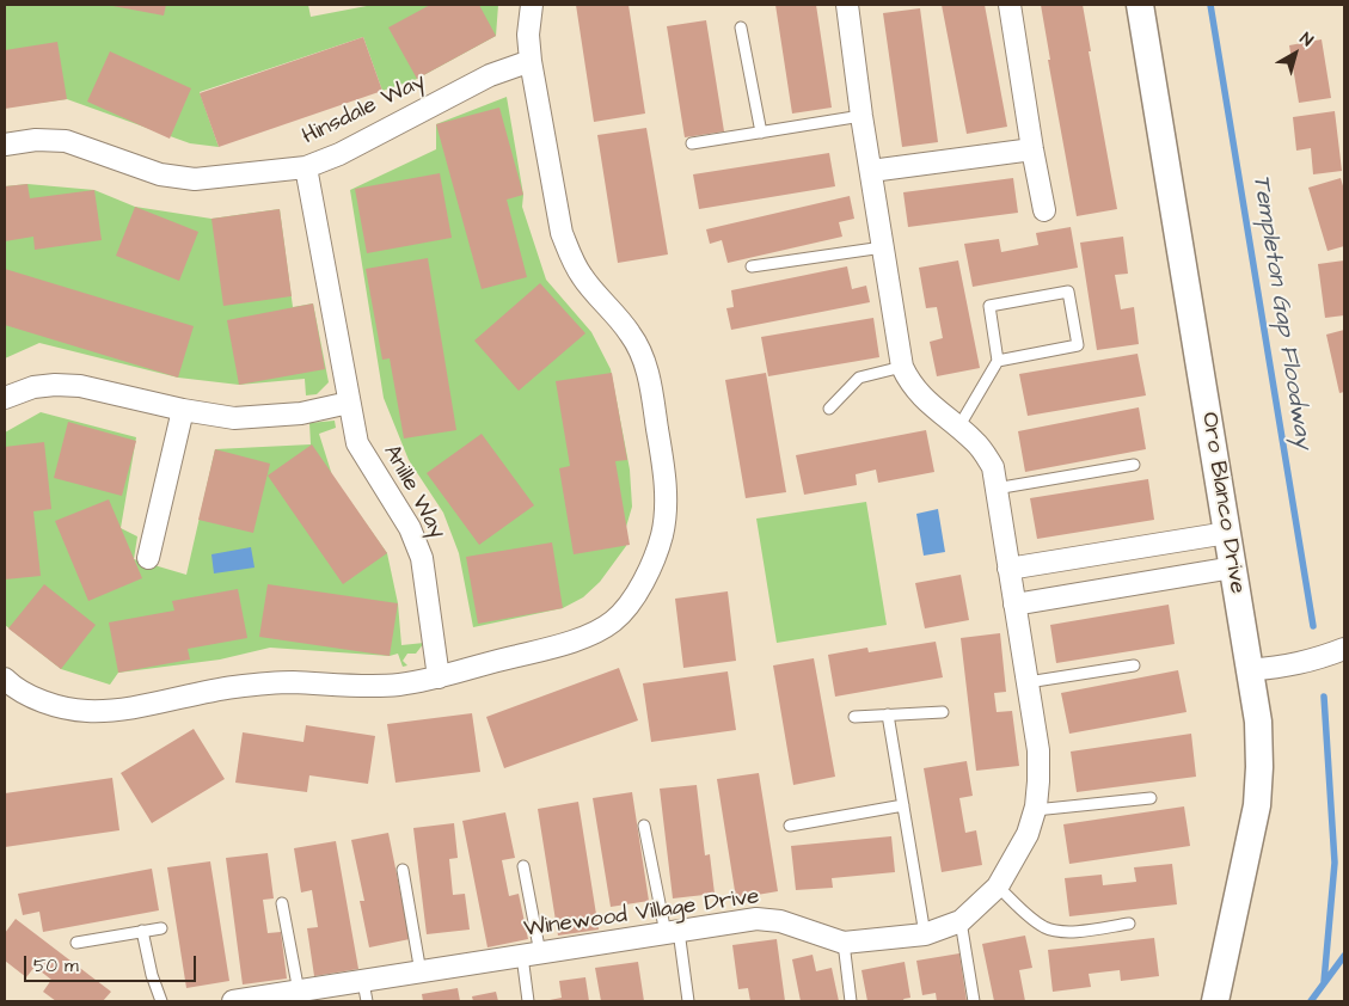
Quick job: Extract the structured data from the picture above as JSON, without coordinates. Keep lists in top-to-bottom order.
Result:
{
  "streets": {
    "street": [
      "Hinsdale Way",
      "Anille Way",
      "Oro Blanco Drive",
      "Winewood Village Drive"
    ]
  },
  "crossings": [
    ["Hinsdale Way", "Anille Way"]
  ],
  "water": ["Templeton Gap Floodway"],
  "scale_bar": "50 m",
  "north": "top right"
}
